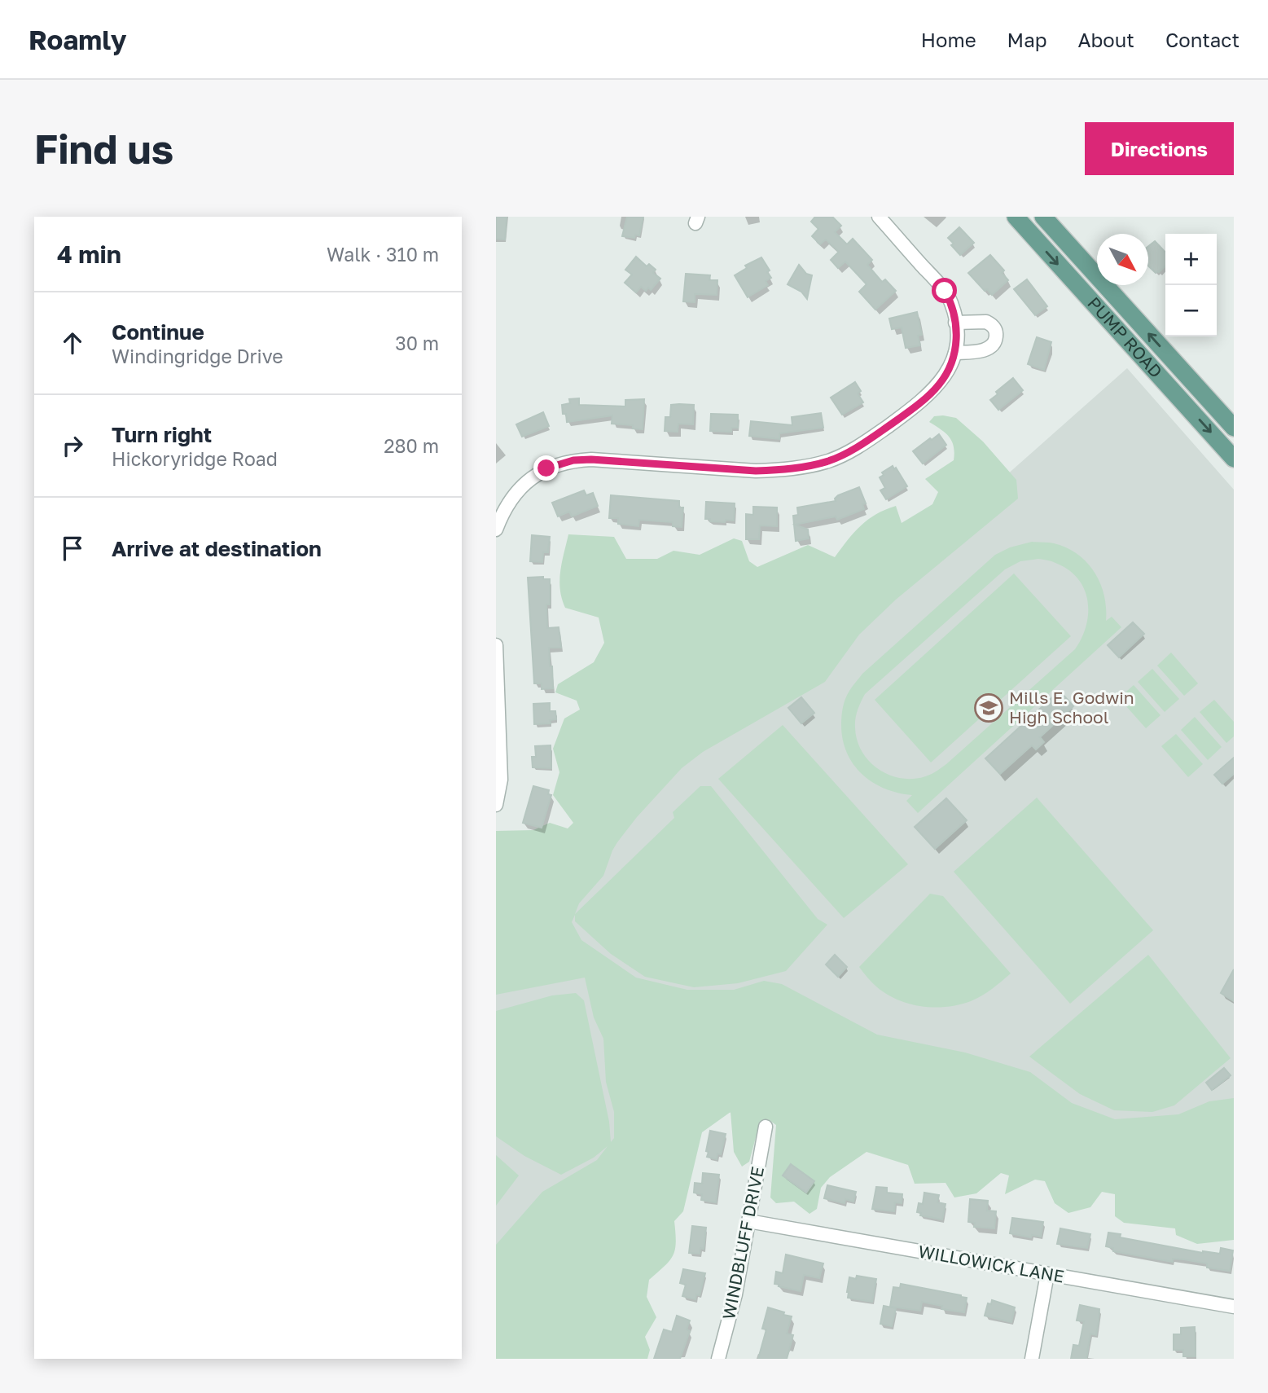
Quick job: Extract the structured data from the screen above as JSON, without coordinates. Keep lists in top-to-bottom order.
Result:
{
  "streets": {
    "main road": ["PUMP ROAD"],
    "street": ["WINDBLUFF DRIVE", "WILLOWICK LANE"]
  },
  "crossings": [
    ["WINDBLUFF DRIVE", "WILLOWICK LANE"]
  ],
  "places": {
    "school or university": ["Mills E. Godwin High School"]
  },
  "north": "bottom right",
  "page": {
    "header": "Roamly",
    "nav": [
      "Home",
      "Map",
      "About",
      "Contact"
    ],
    "buttons": "Directions",
    "title": "Find us",
    "heading": ["4 min", "Walk · 310 m"],
    "map_buttons": ["+", "−"],
    "list": [
      ["Continue", "Windingridge Drive", "30 m"],
      ["Turn right", "Hickoryridge Road", "280 m"],
      "Arrive at destination"
    ]
  }
}
